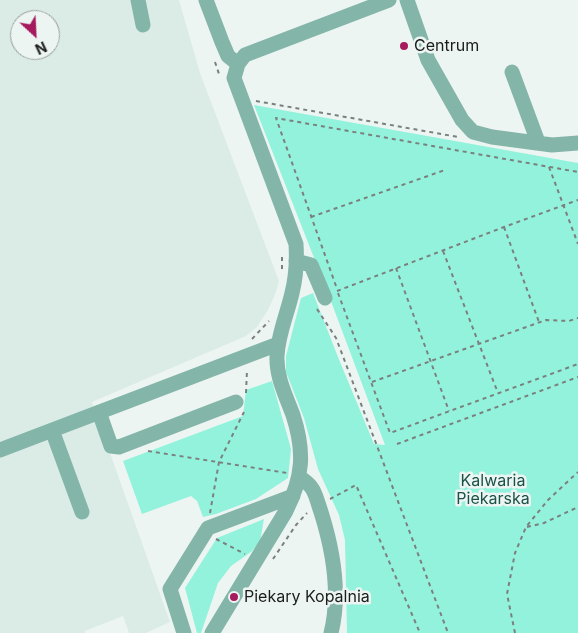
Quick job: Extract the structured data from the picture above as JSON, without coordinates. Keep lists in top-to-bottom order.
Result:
{
  "parks": ["Kalwaria Piekarska"],
  "places": ["Centrum", "Piekary Kopalnia"],
  "north": "bottom right"
}
